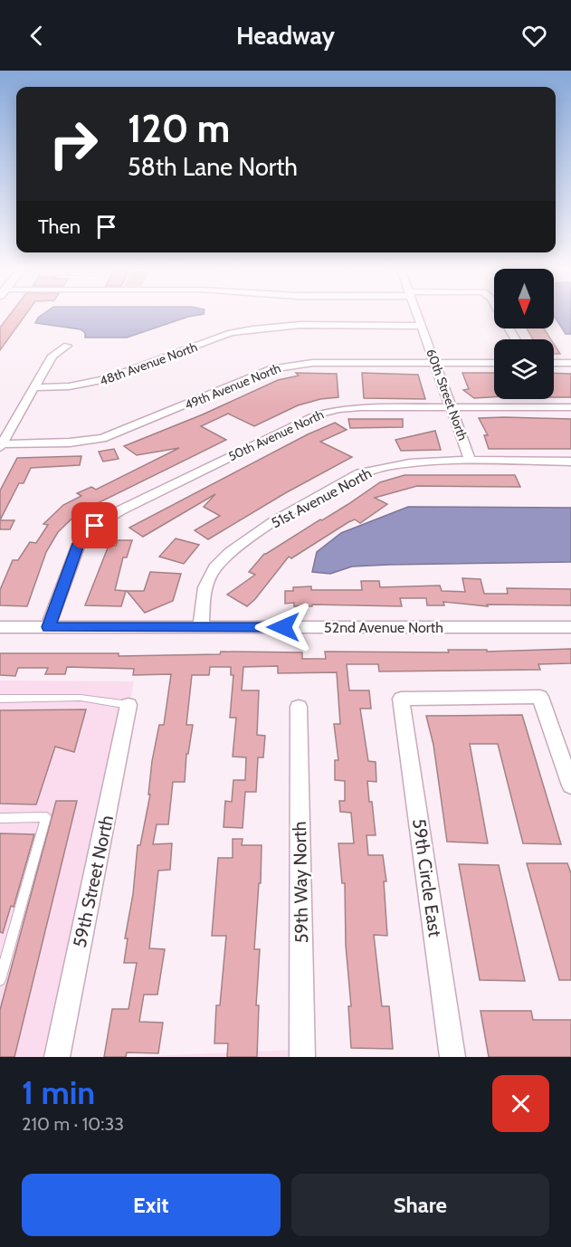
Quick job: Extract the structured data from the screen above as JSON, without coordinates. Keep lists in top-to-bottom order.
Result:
{
  "streets": {
    "street": [
      "48th Avenue North",
      "49th Avenue North",
      "60th Street North",
      "50th Avenue North",
      "51st Avenue North",
      "52nd Avenue North",
      "59th Circle East",
      "59th Street North",
      "59th Way North"
    ]
  },
  "crossings": [
    ["48th Avenue North", "60th Street North"],
    ["49th Avenue North", "60th Street North"],
    ["60th Street North", "50th Avenue North"],
    ["60th Street North", "51st Avenue North"],
    ["50th Avenue North", "52nd Avenue North"],
    ["51st Avenue North", "52nd Avenue North"]
  ],
  "north": "bottom",
  "page": {
    "header": "Headway",
    "turn": ["120 m", "58th Lane North"],
    "then": "Then",
    "heading": ["1 min", "210 m · 10:33"],
    "buttons": ["Exit", "Share"]
  }
}
